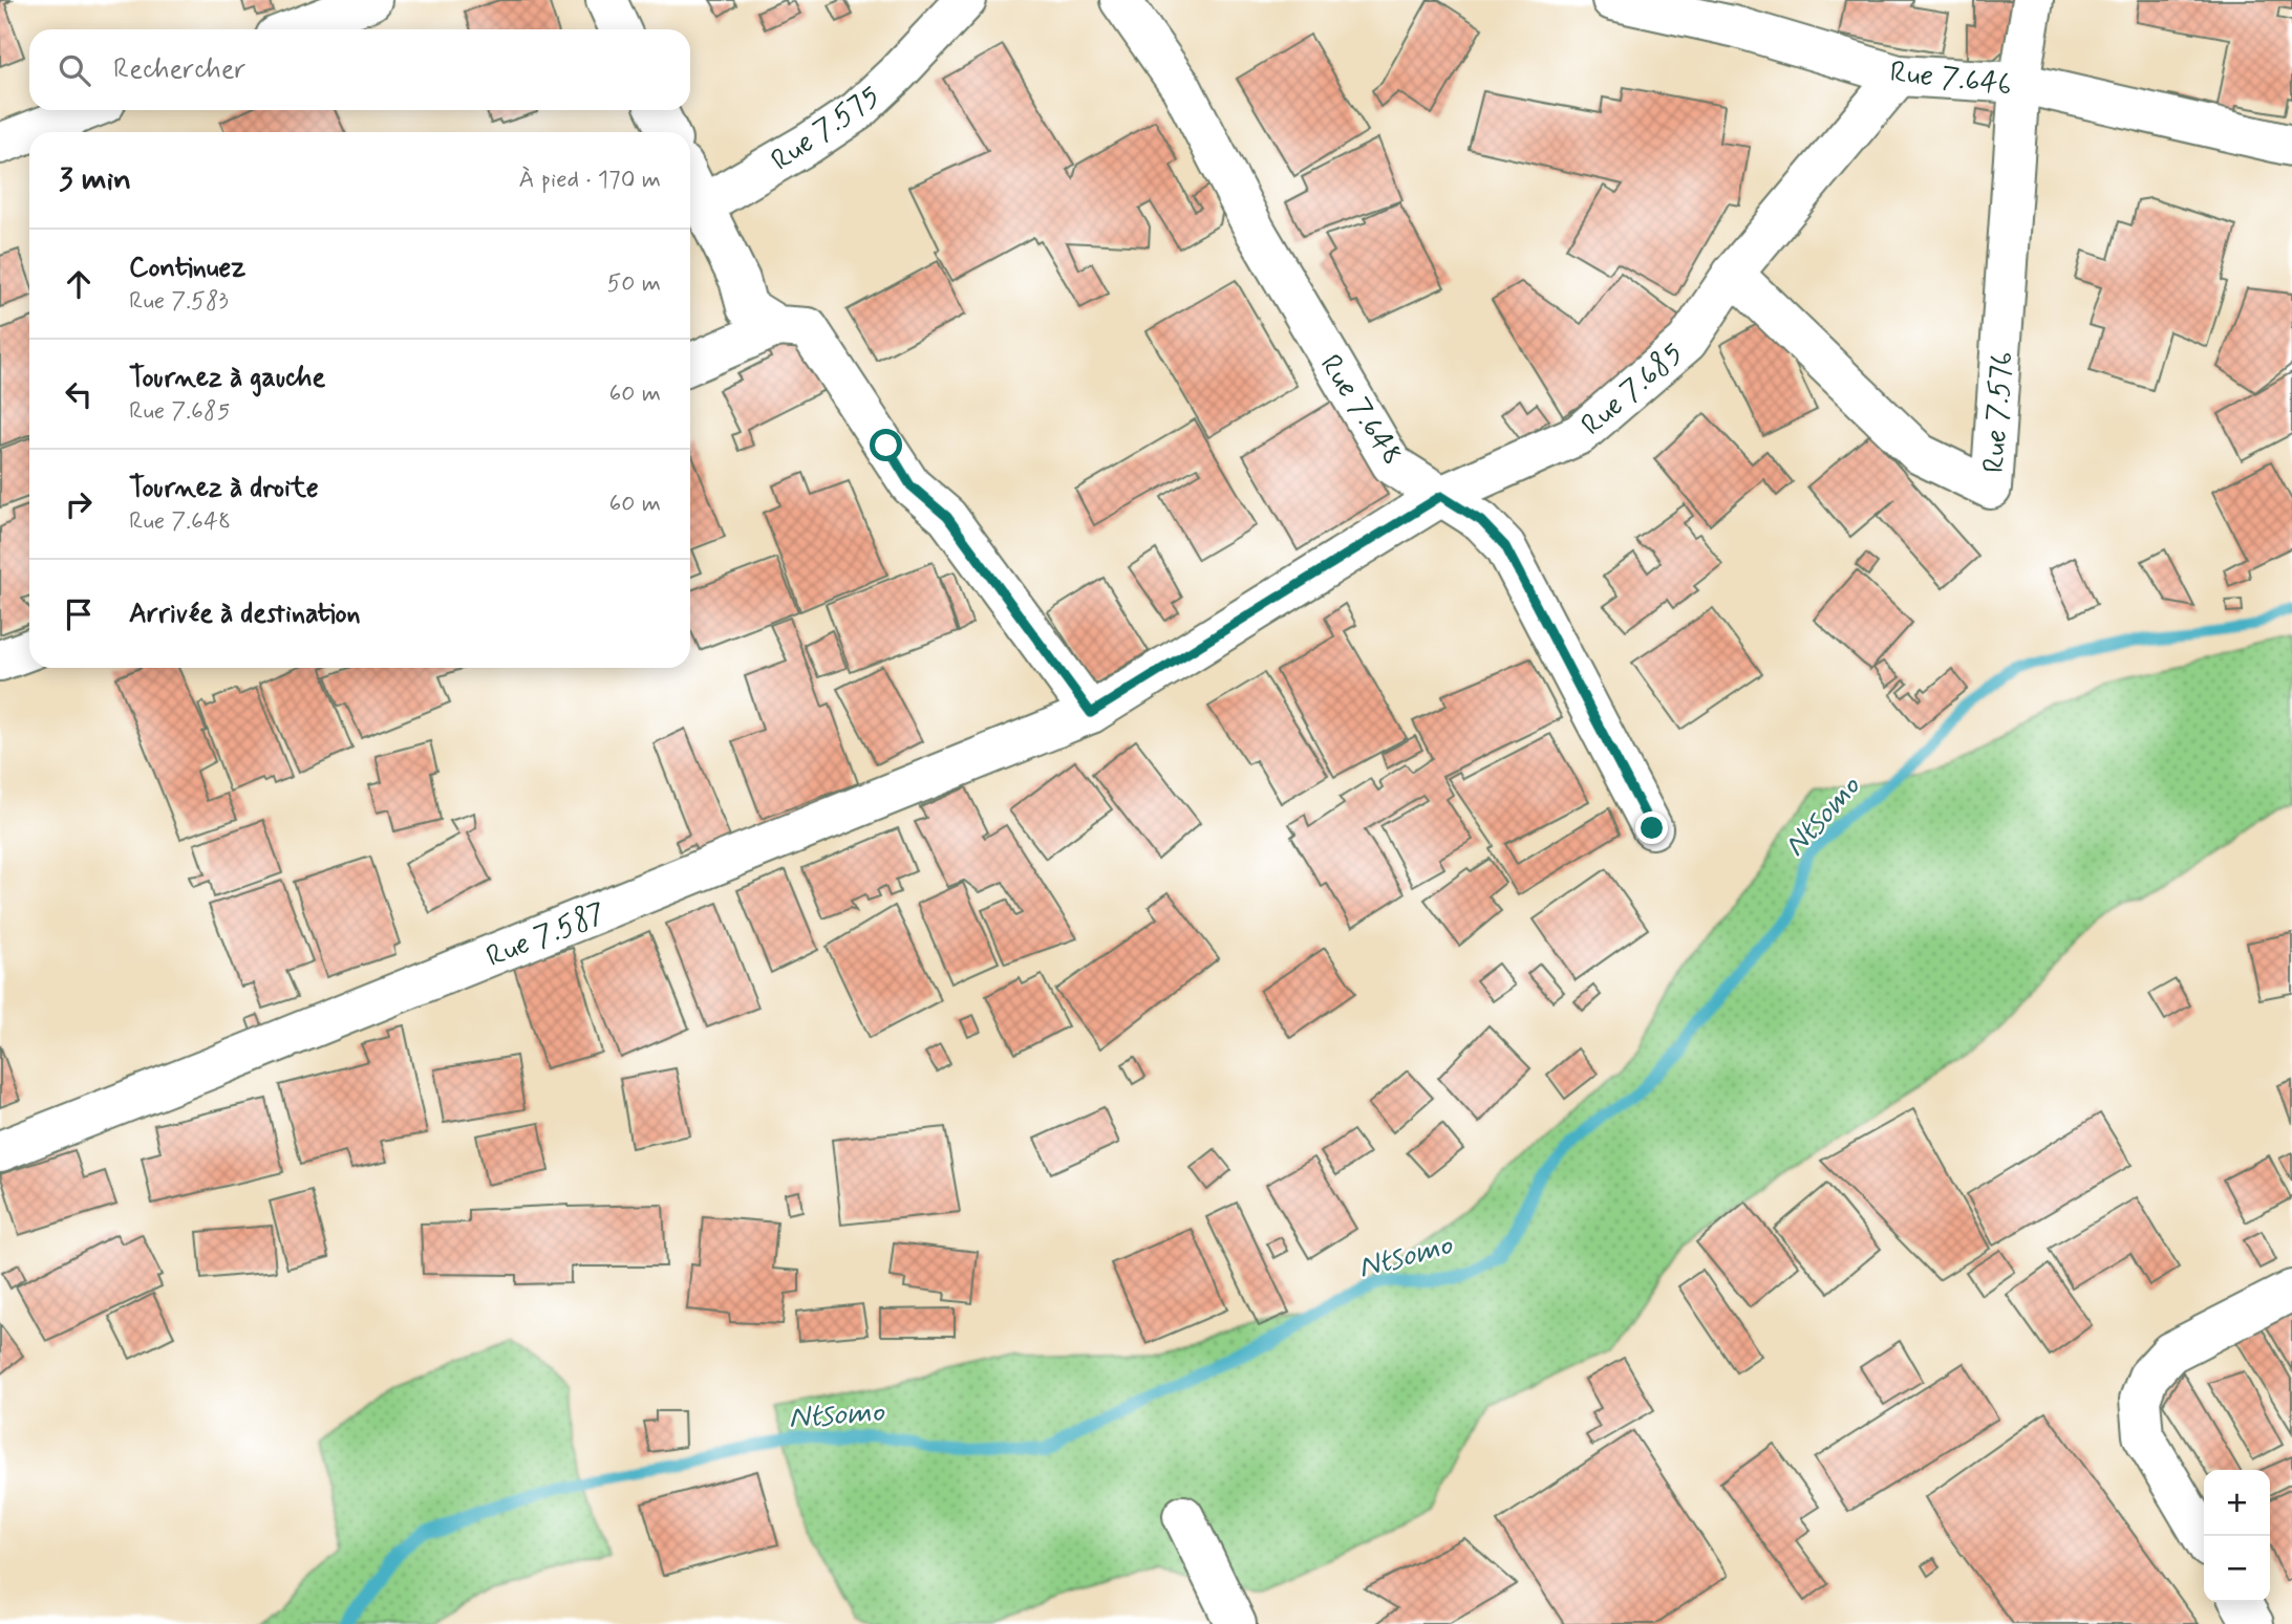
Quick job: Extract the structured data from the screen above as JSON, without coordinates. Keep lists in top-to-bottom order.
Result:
{
  "streets": {
    "street": [
      "Rue 7.646",
      "Rue 7.575",
      "Rue 7.685",
      "Rue 7.648",
      "Rue 7.576",
      "Rue 7.587"
    ]
  },
  "crossings": [
    ["Rue 7.646", "Rue 7.685"],
    ["Rue 7.646", "Rue 7.576"],
    ["Rue 7.685", "Rue 7.648"],
    ["Rue 7.685", "Rue 7.576"],
    ["Rue 7.685", "Rue 7.587"]
  ],
  "water": ["Ntsomo"],
  "page": {
    "search": "Rechercher",
    "heading": ["3 min", "À pied · 170 m"],
    "list": [
      ["Continuez", "Rue 7.583", "50 m"],
      ["Tournez à gauche", "Rue 7.685", "60 m"],
      ["Tournez à droite", "Rue 7.648", "60 m"],
      "Arrivée à destination"
    ],
    "map_buttons": ["+", "−"]
  }
}
